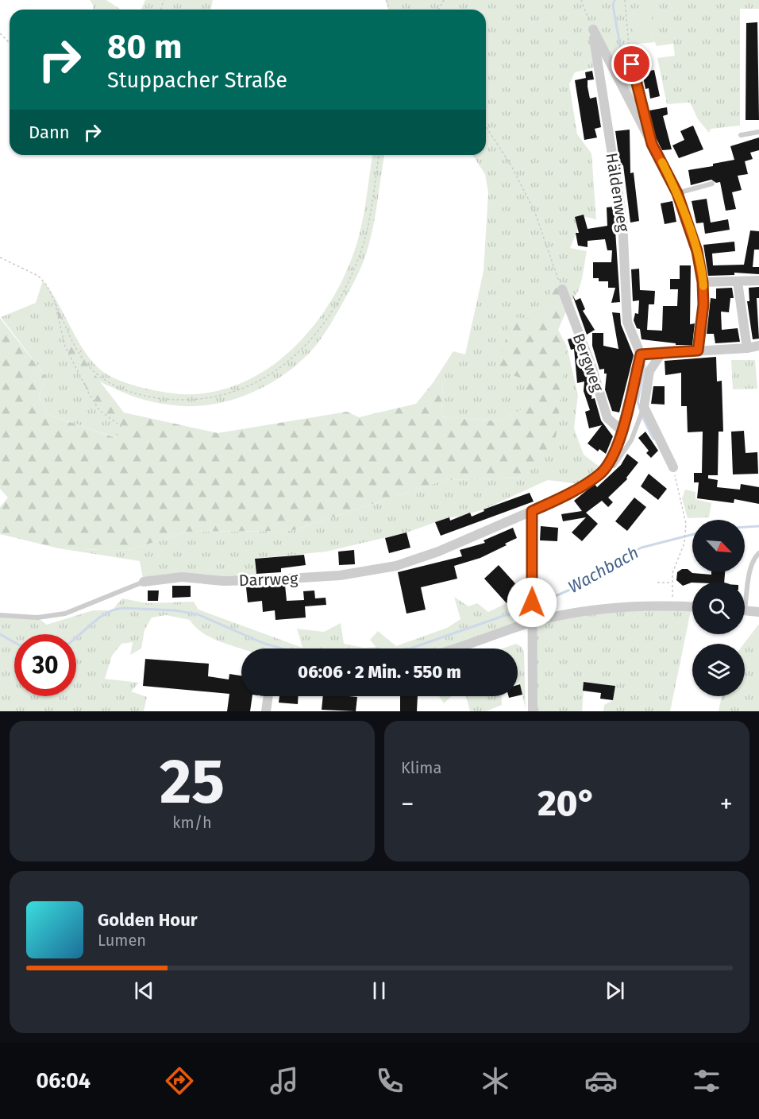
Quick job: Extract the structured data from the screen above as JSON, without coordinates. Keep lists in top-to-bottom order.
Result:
{
  "streets": {
    "street": ["Häldenweg", "Bergweg", "Darrweg"]
  },
  "crossings": [
    ["Häldenweg", "Darrweg"],
    ["Bergweg", "Darrweg"]
  ],
  "water": ["Wachbach"],
  "north": "bottom right",
  "page": {
    "turn": ["80 m", "Stuppacher Straße"],
    "then": "Dann",
    "limit": "30",
    "trip": "06:06 · 2 Min. · 550 m",
    "tile": [
      ["25", "km/h"],
      "Klima"
    ],
    "heat": ["−", "20°", "+"],
    "song": ["Golden Hour", "Lumen"],
    "tabs": "06:04"
  }
}
